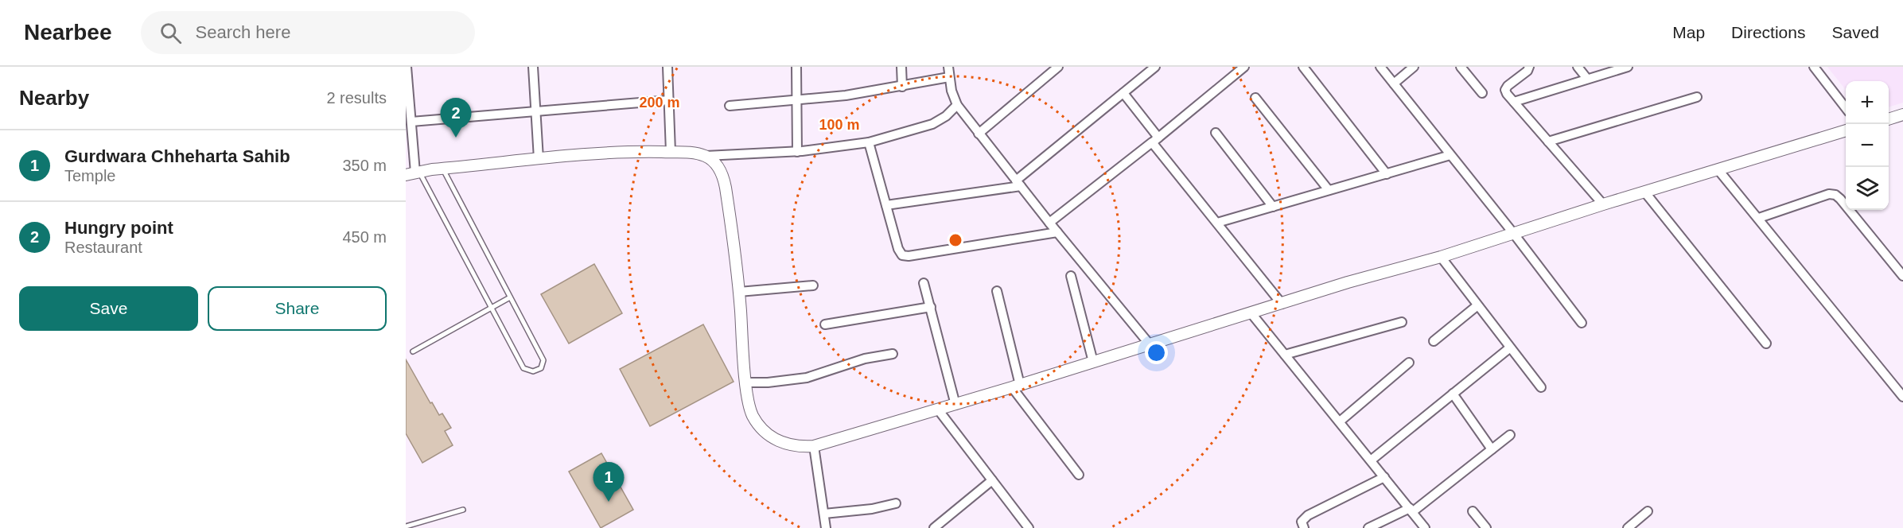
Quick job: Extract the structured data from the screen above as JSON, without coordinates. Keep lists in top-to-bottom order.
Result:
{
  "page": {
    "header": "Nearbee",
    "search": "Search here",
    "nav": ["Map", "Directions", "Saved"],
    "heading": ["Nearby", "2 results"],
    "map_buttons": ["+", "−"],
    "pins": ["2", "1"],
    "list": [
      {
        "mark": "1",
        "name": "Gurdwara Chheharta Sahib",
        "note": "Temple",
        "value": "350 m"
      },
      {
        "mark": "2",
        "name": "Hungry point",
        "note": "Restaurant",
        "value": "450 m"
      }
    ],
    "buttons": ["Save", "Share"]
  },
  "rings": ["200 m", "100 m"]
}
